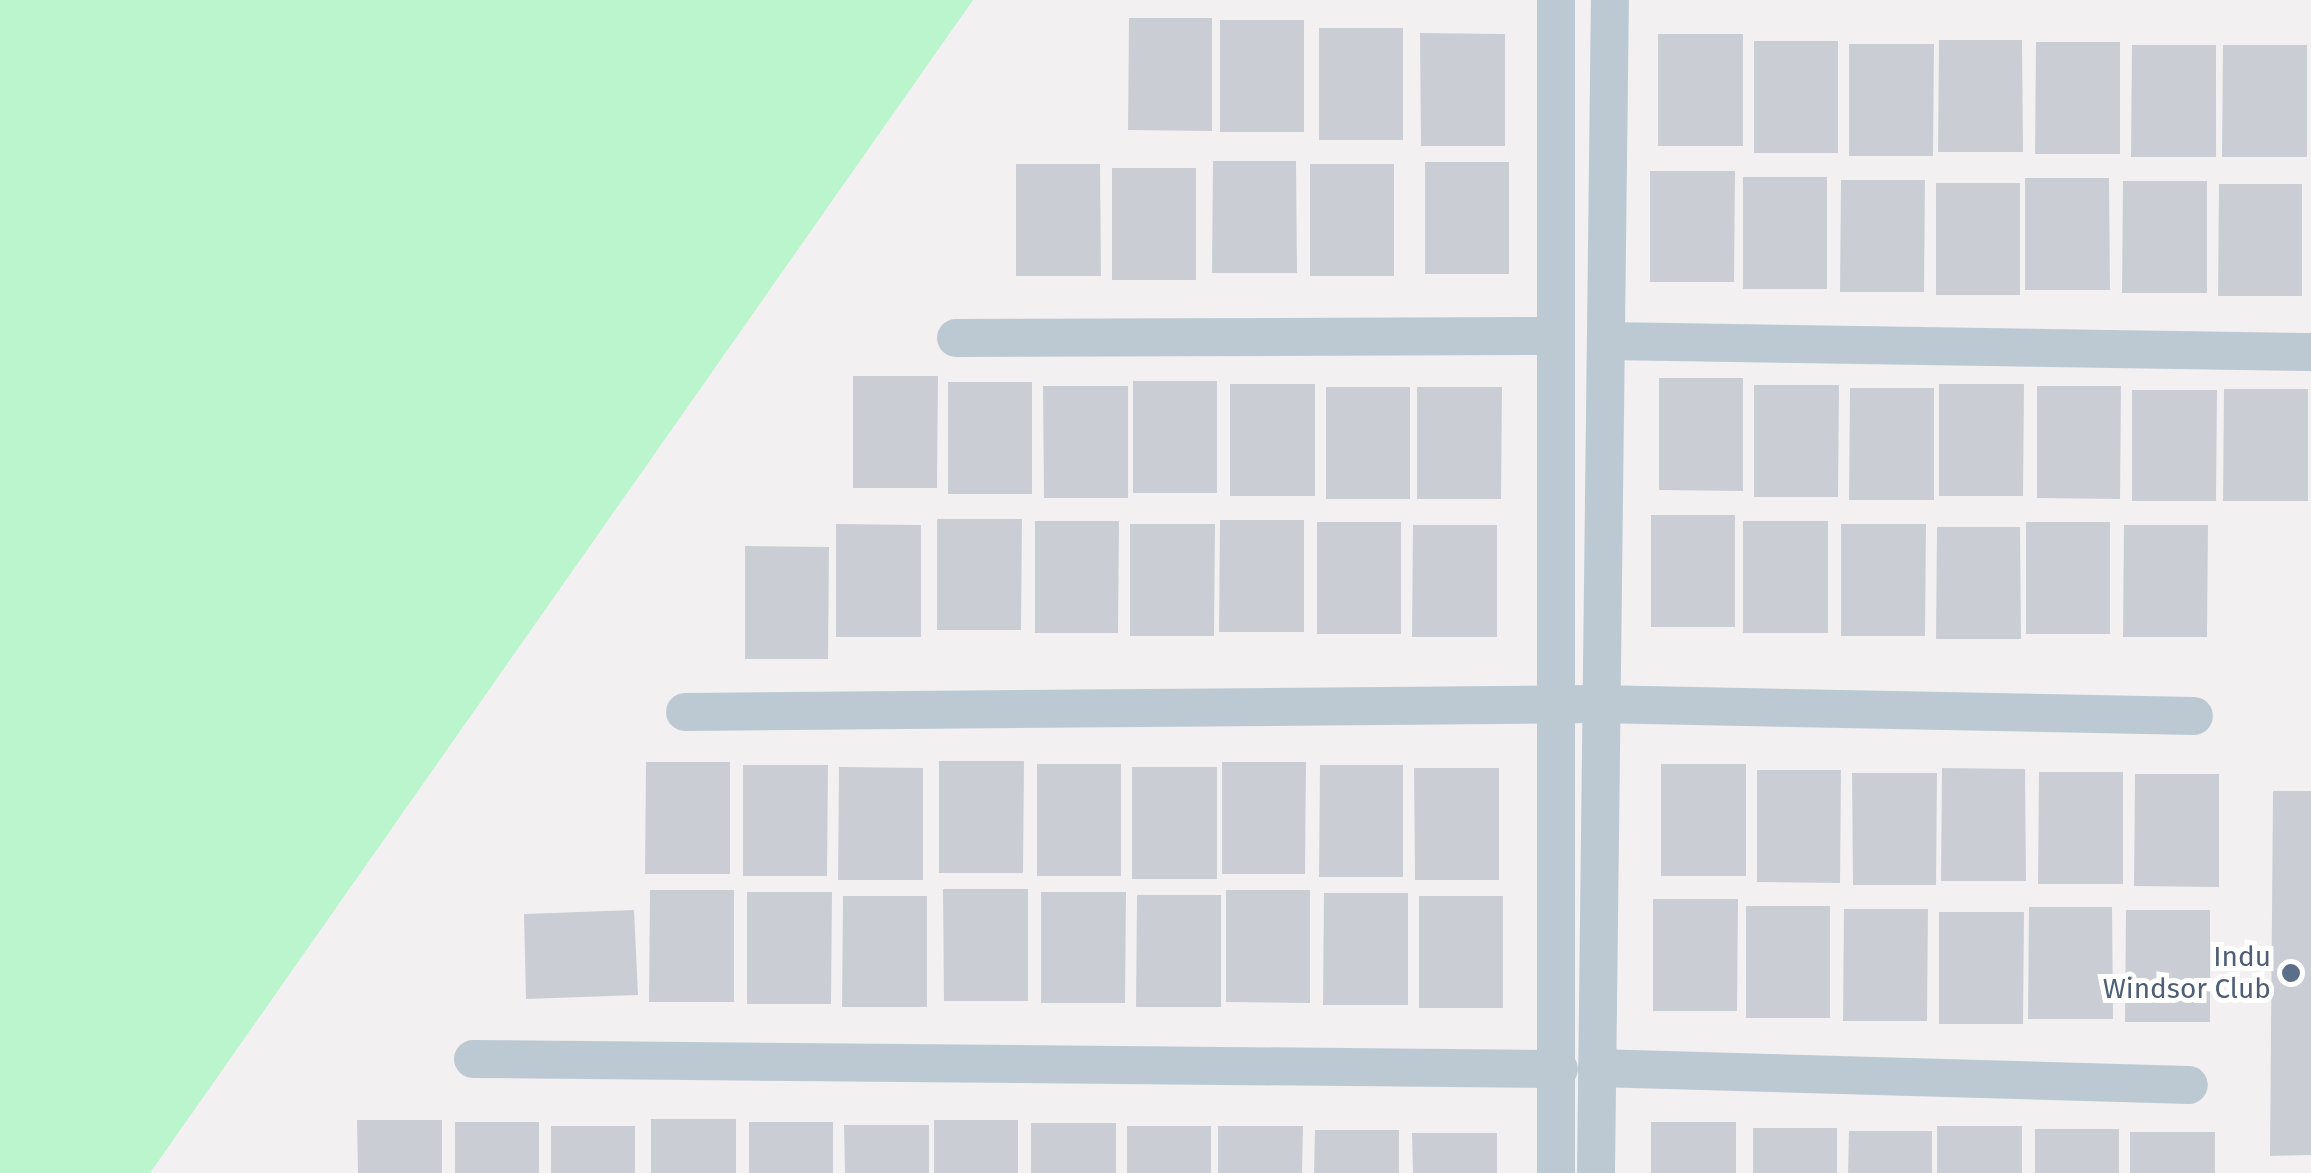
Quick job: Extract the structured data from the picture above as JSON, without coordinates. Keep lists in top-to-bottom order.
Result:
{
  "places": ["Indu Windsor Club"]
}
